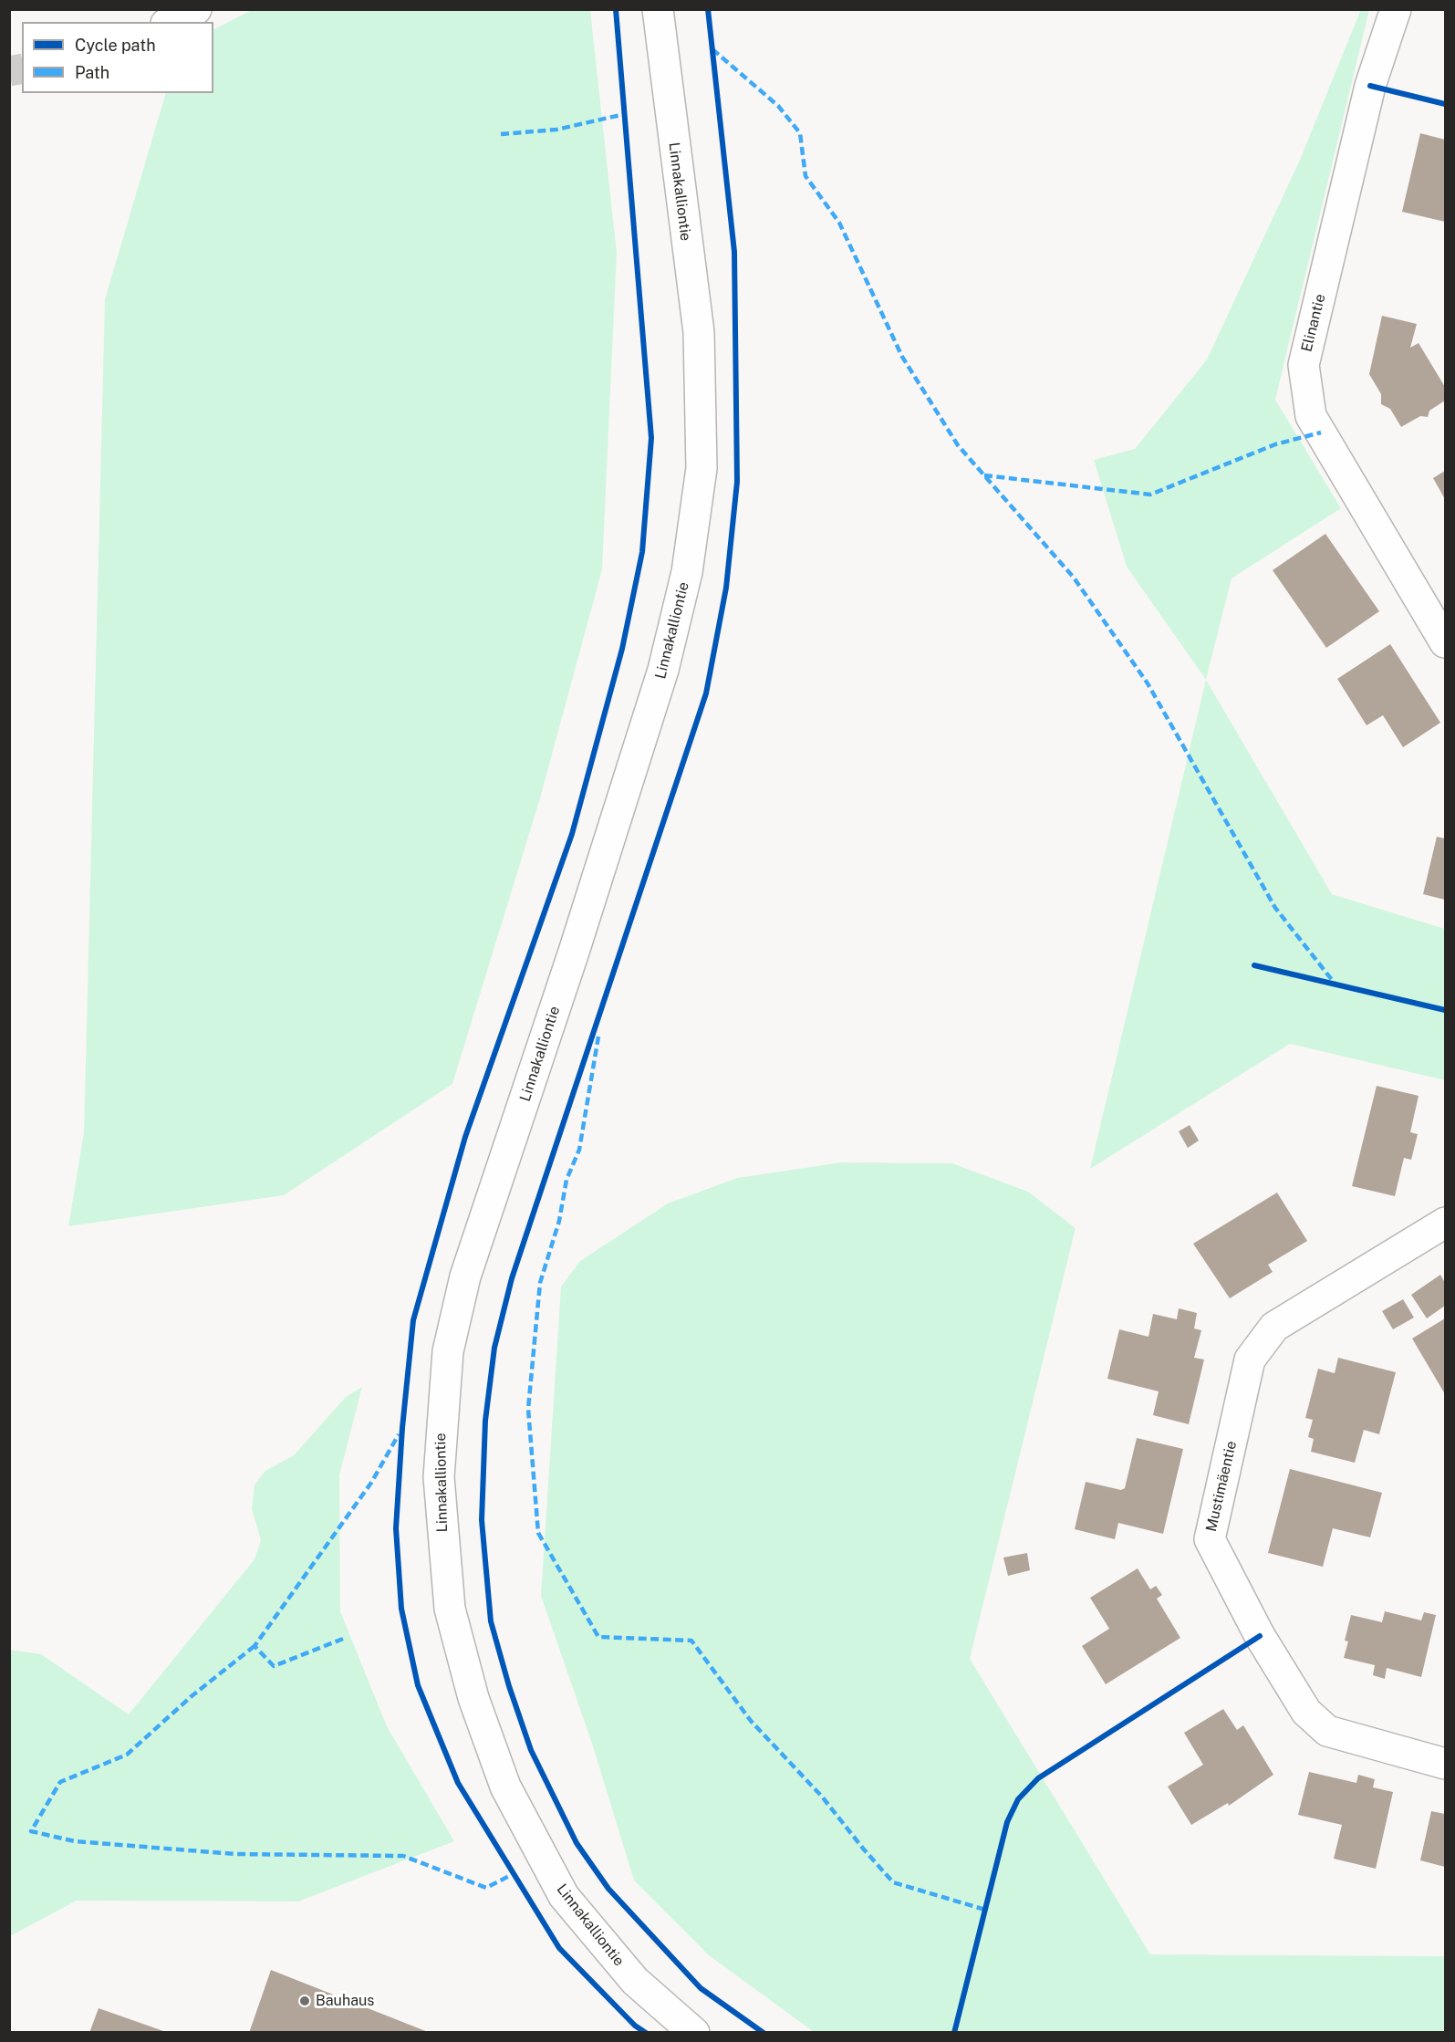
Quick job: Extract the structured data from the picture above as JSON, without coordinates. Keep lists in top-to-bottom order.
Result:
{
  "streets": {
    "main road": ["Linnakalliontie", "Elinantie", "Mustimäentie"]
  },
  "places": ["Bauhaus"],
  "legend": ["Cycle path", "Path"]
}
